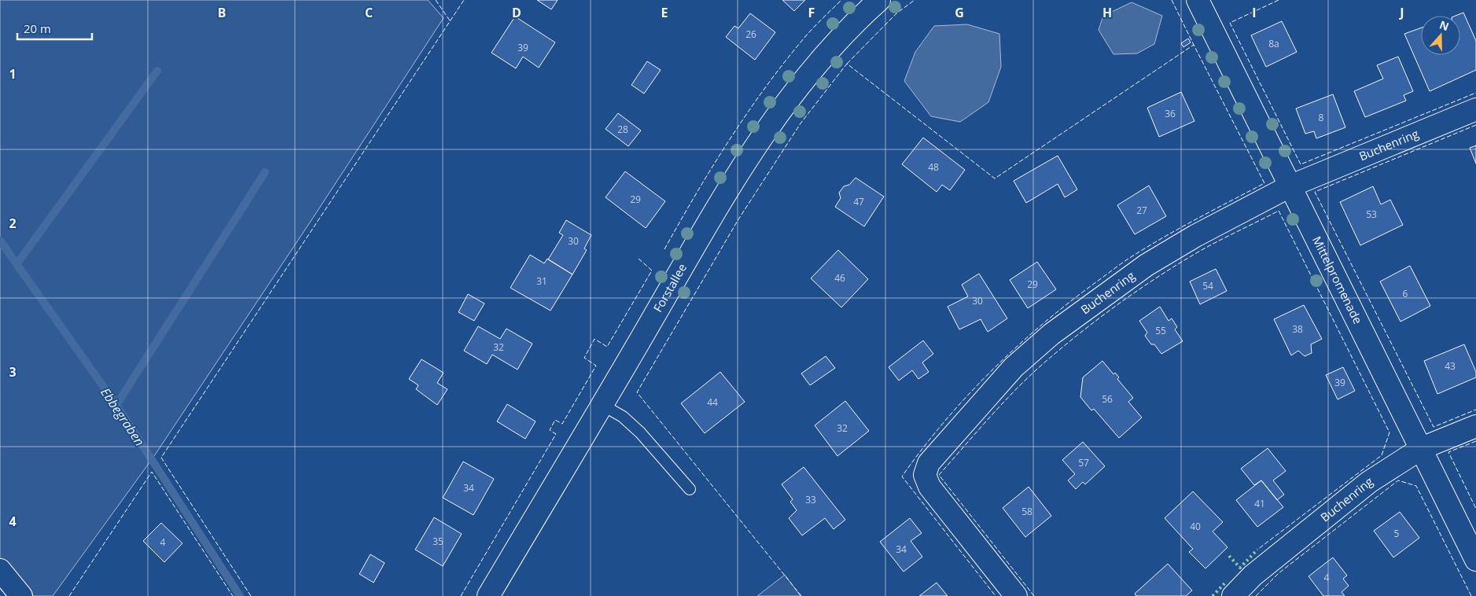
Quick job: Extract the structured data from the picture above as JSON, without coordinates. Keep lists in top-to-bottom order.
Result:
{
  "streets": {
    "street": ["Buchenring", "Mittelpromenade", "Forstallee"]
  },
  "crossings": [
    ["Buchenring", "Mittelpromenade"]
  ],
  "water": ["Ebbegraben"],
  "house_numbers": [
    "26",
    "8a",
    "39",
    "36",
    "8",
    "28",
    "48",
    "29",
    "47",
    "27",
    "53",
    "30",
    "46",
    "31",
    "29",
    "54",
    "6",
    "30",
    "38",
    "55",
    "32",
    "43",
    "39",
    "56",
    "44",
    "32",
    "57",
    "34",
    "33",
    "41",
    "58",
    "40",
    "5",
    "35",
    "4",
    "34",
    "4"
  ],
  "scale_bar": "20 m",
  "north": "top",
  "grid": {
    "columns": [
      "B",
      "C",
      "D",
      "E",
      "F",
      "G",
      "H",
      "I",
      "J"
    ],
    "rows": [
      "1",
      "2",
      "3",
      "4"
    ]
  }
}
